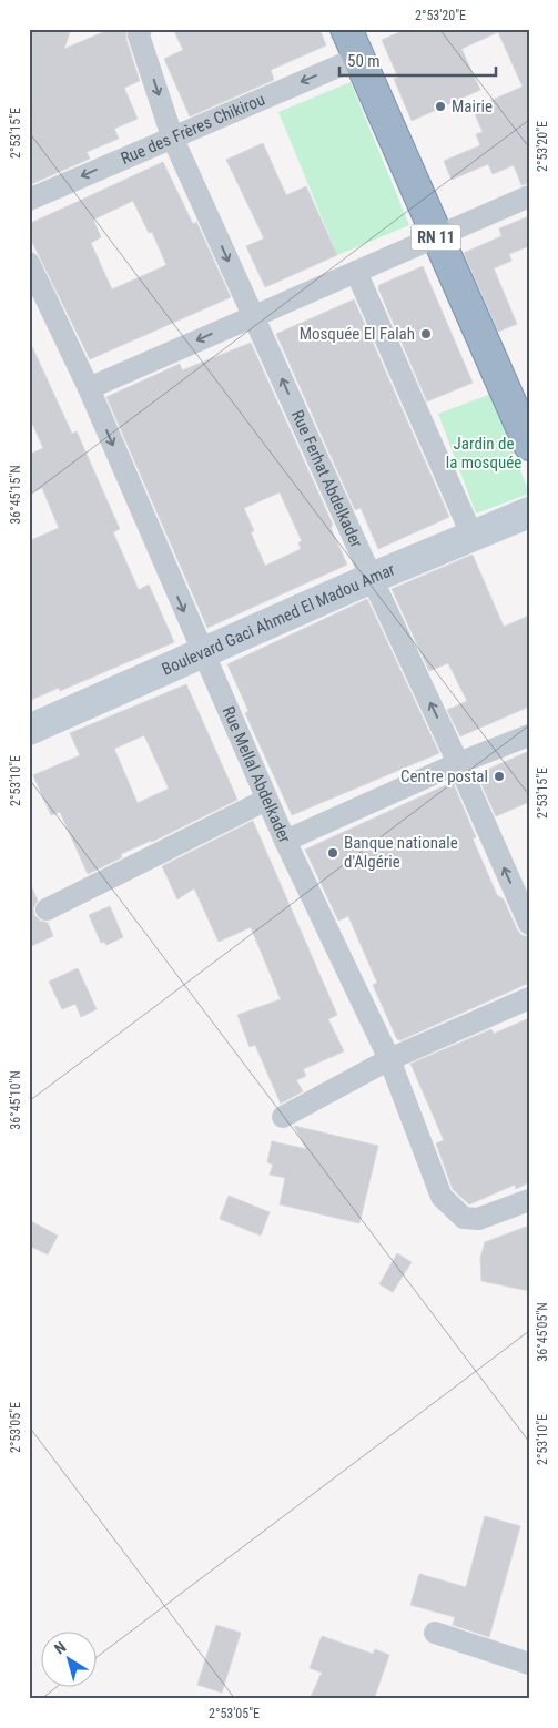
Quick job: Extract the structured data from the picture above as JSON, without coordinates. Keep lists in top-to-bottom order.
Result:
{
  "streets": {
    "highway": ["RN 11"],
    "main road": ["Boulevard Gaci Ahmed El Madou Amar"],
    "street": ["Rue des Frères Chikirou", "Rue Ferhat Abdelkader", "Rue Mellal Abdelkader"]
  },
  "crossings": [
    ["Rue des Frères Chikirou", "RN 11"],
    ["Rue des Frères Chikirou", "Rue Ferhat Abdelkader"],
    ["Rue Ferhat Abdelkader", "Boulevard Gaci Ahmed El Madou Amar"],
    ["Boulevard Gaci Ahmed El Madou Amar", "Rue Mellal Abdelkader"]
  ],
  "parks": ["Jardin de la mosquée"],
  "places": [
    "Mairie",
    "Mosquée El Falah",
    "Centre postal",
    "Banque nationale d'Algérie"
  ],
  "scale_bar": "50 m",
  "north": "top left",
  "coordinates": [
    "2°53'20\"E",
    "2°53'15\"E",
    "36°45'15\"N",
    "2°53'10\"E",
    "36°45'10\"N",
    "36°45'05\"N",
    "2°53'05\"E"
  ]
}
